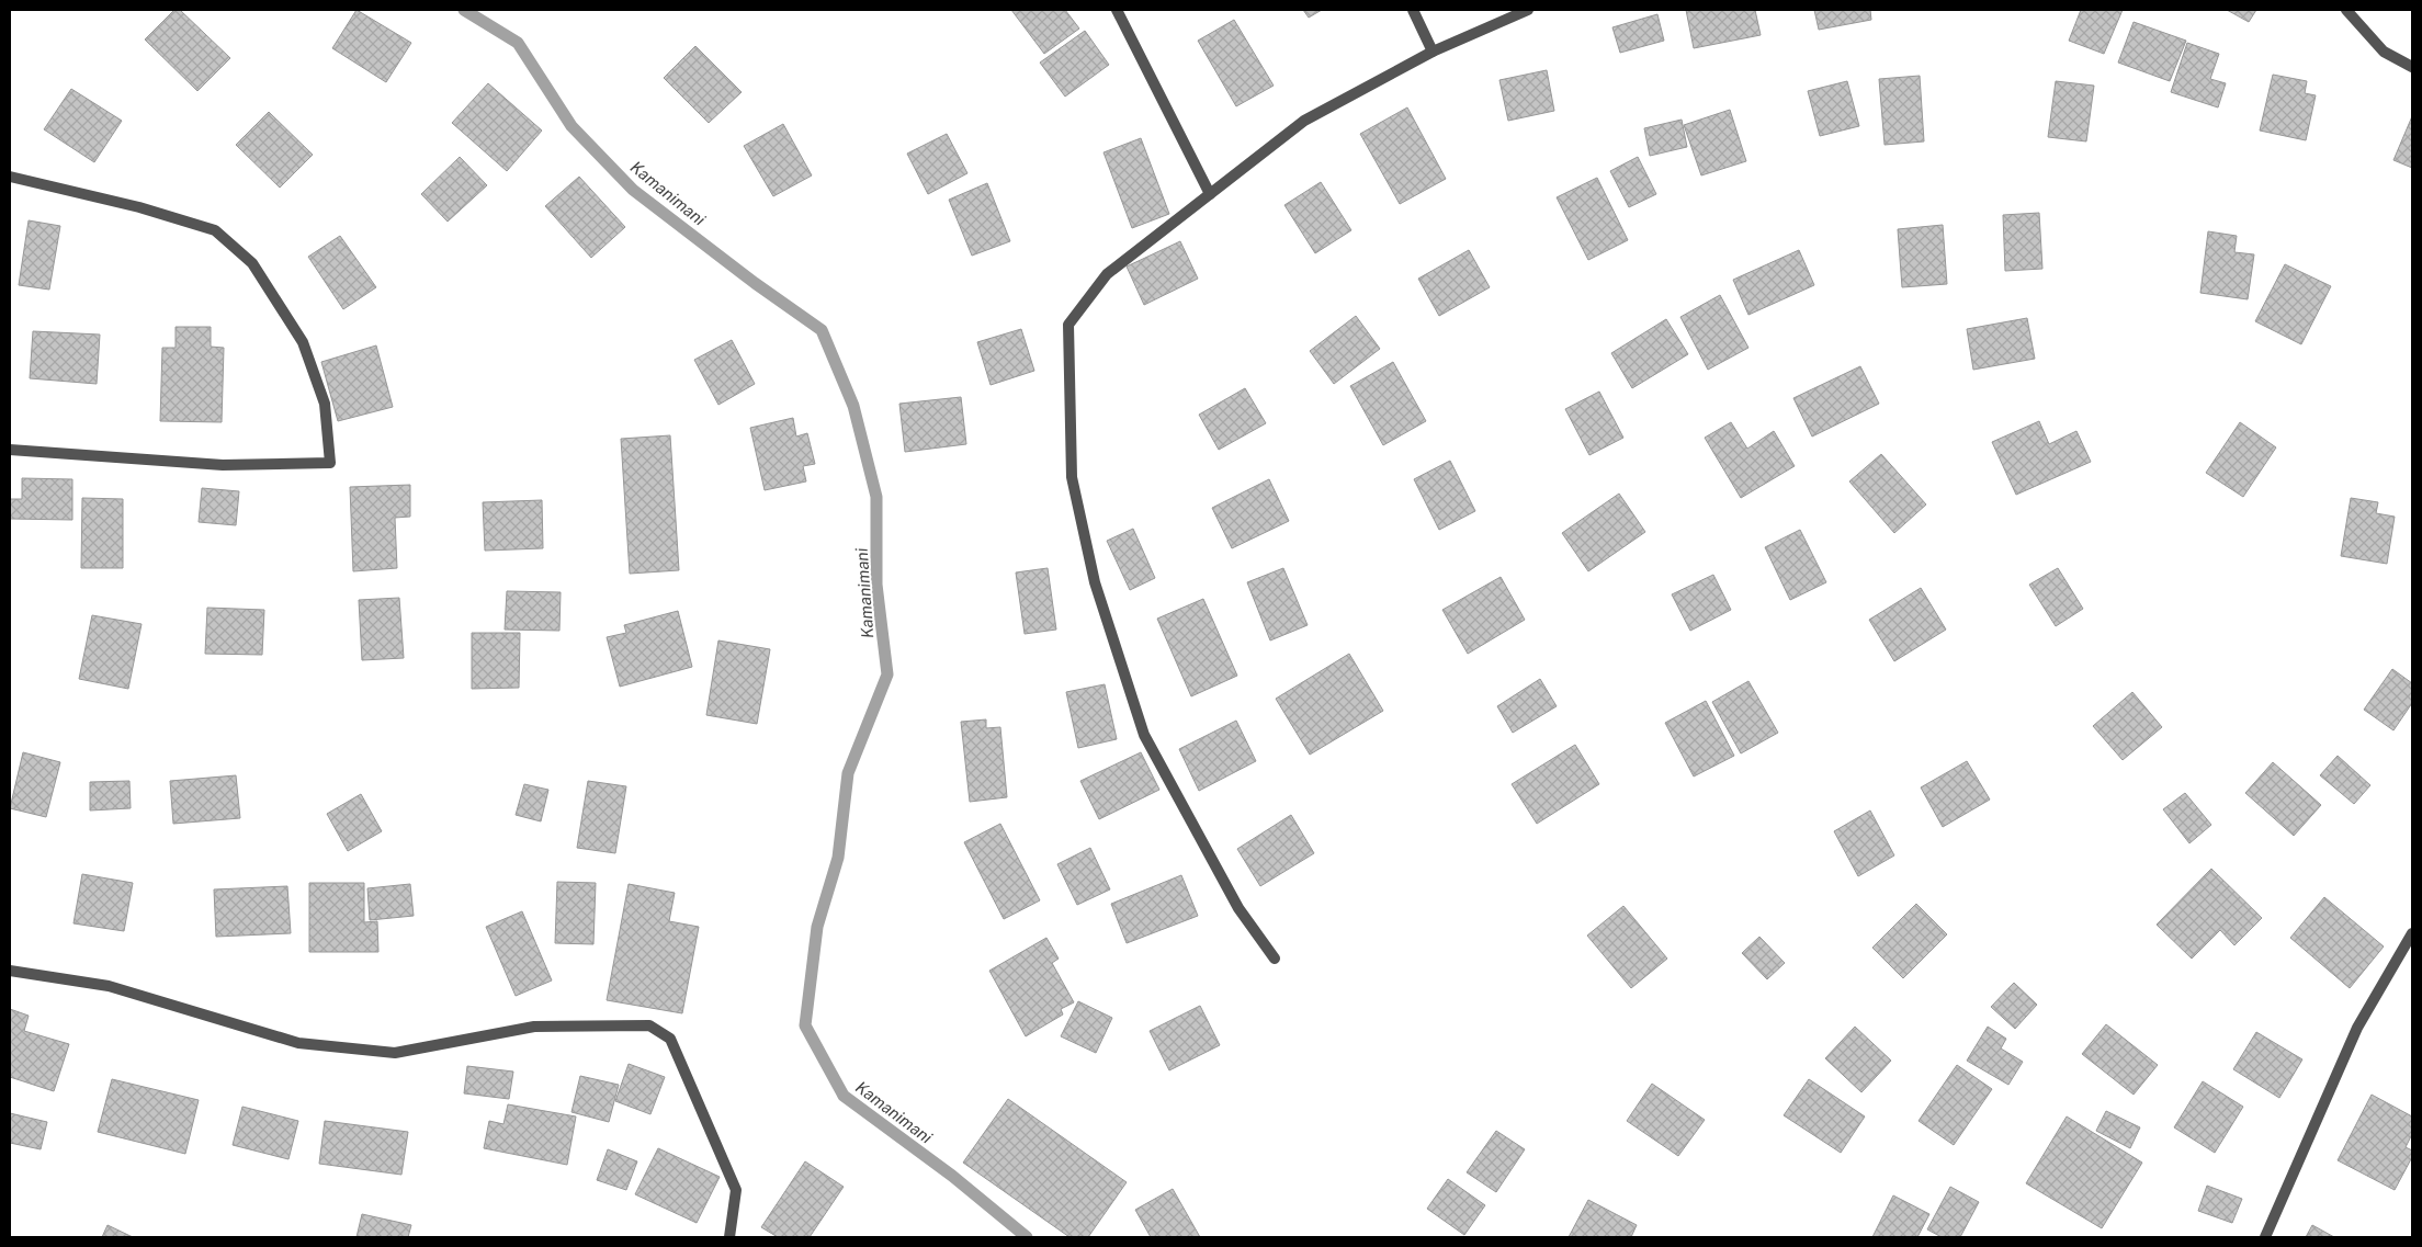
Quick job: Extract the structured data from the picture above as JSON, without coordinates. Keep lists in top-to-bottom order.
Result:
{
  "water": ["Kamanimani"]
}
